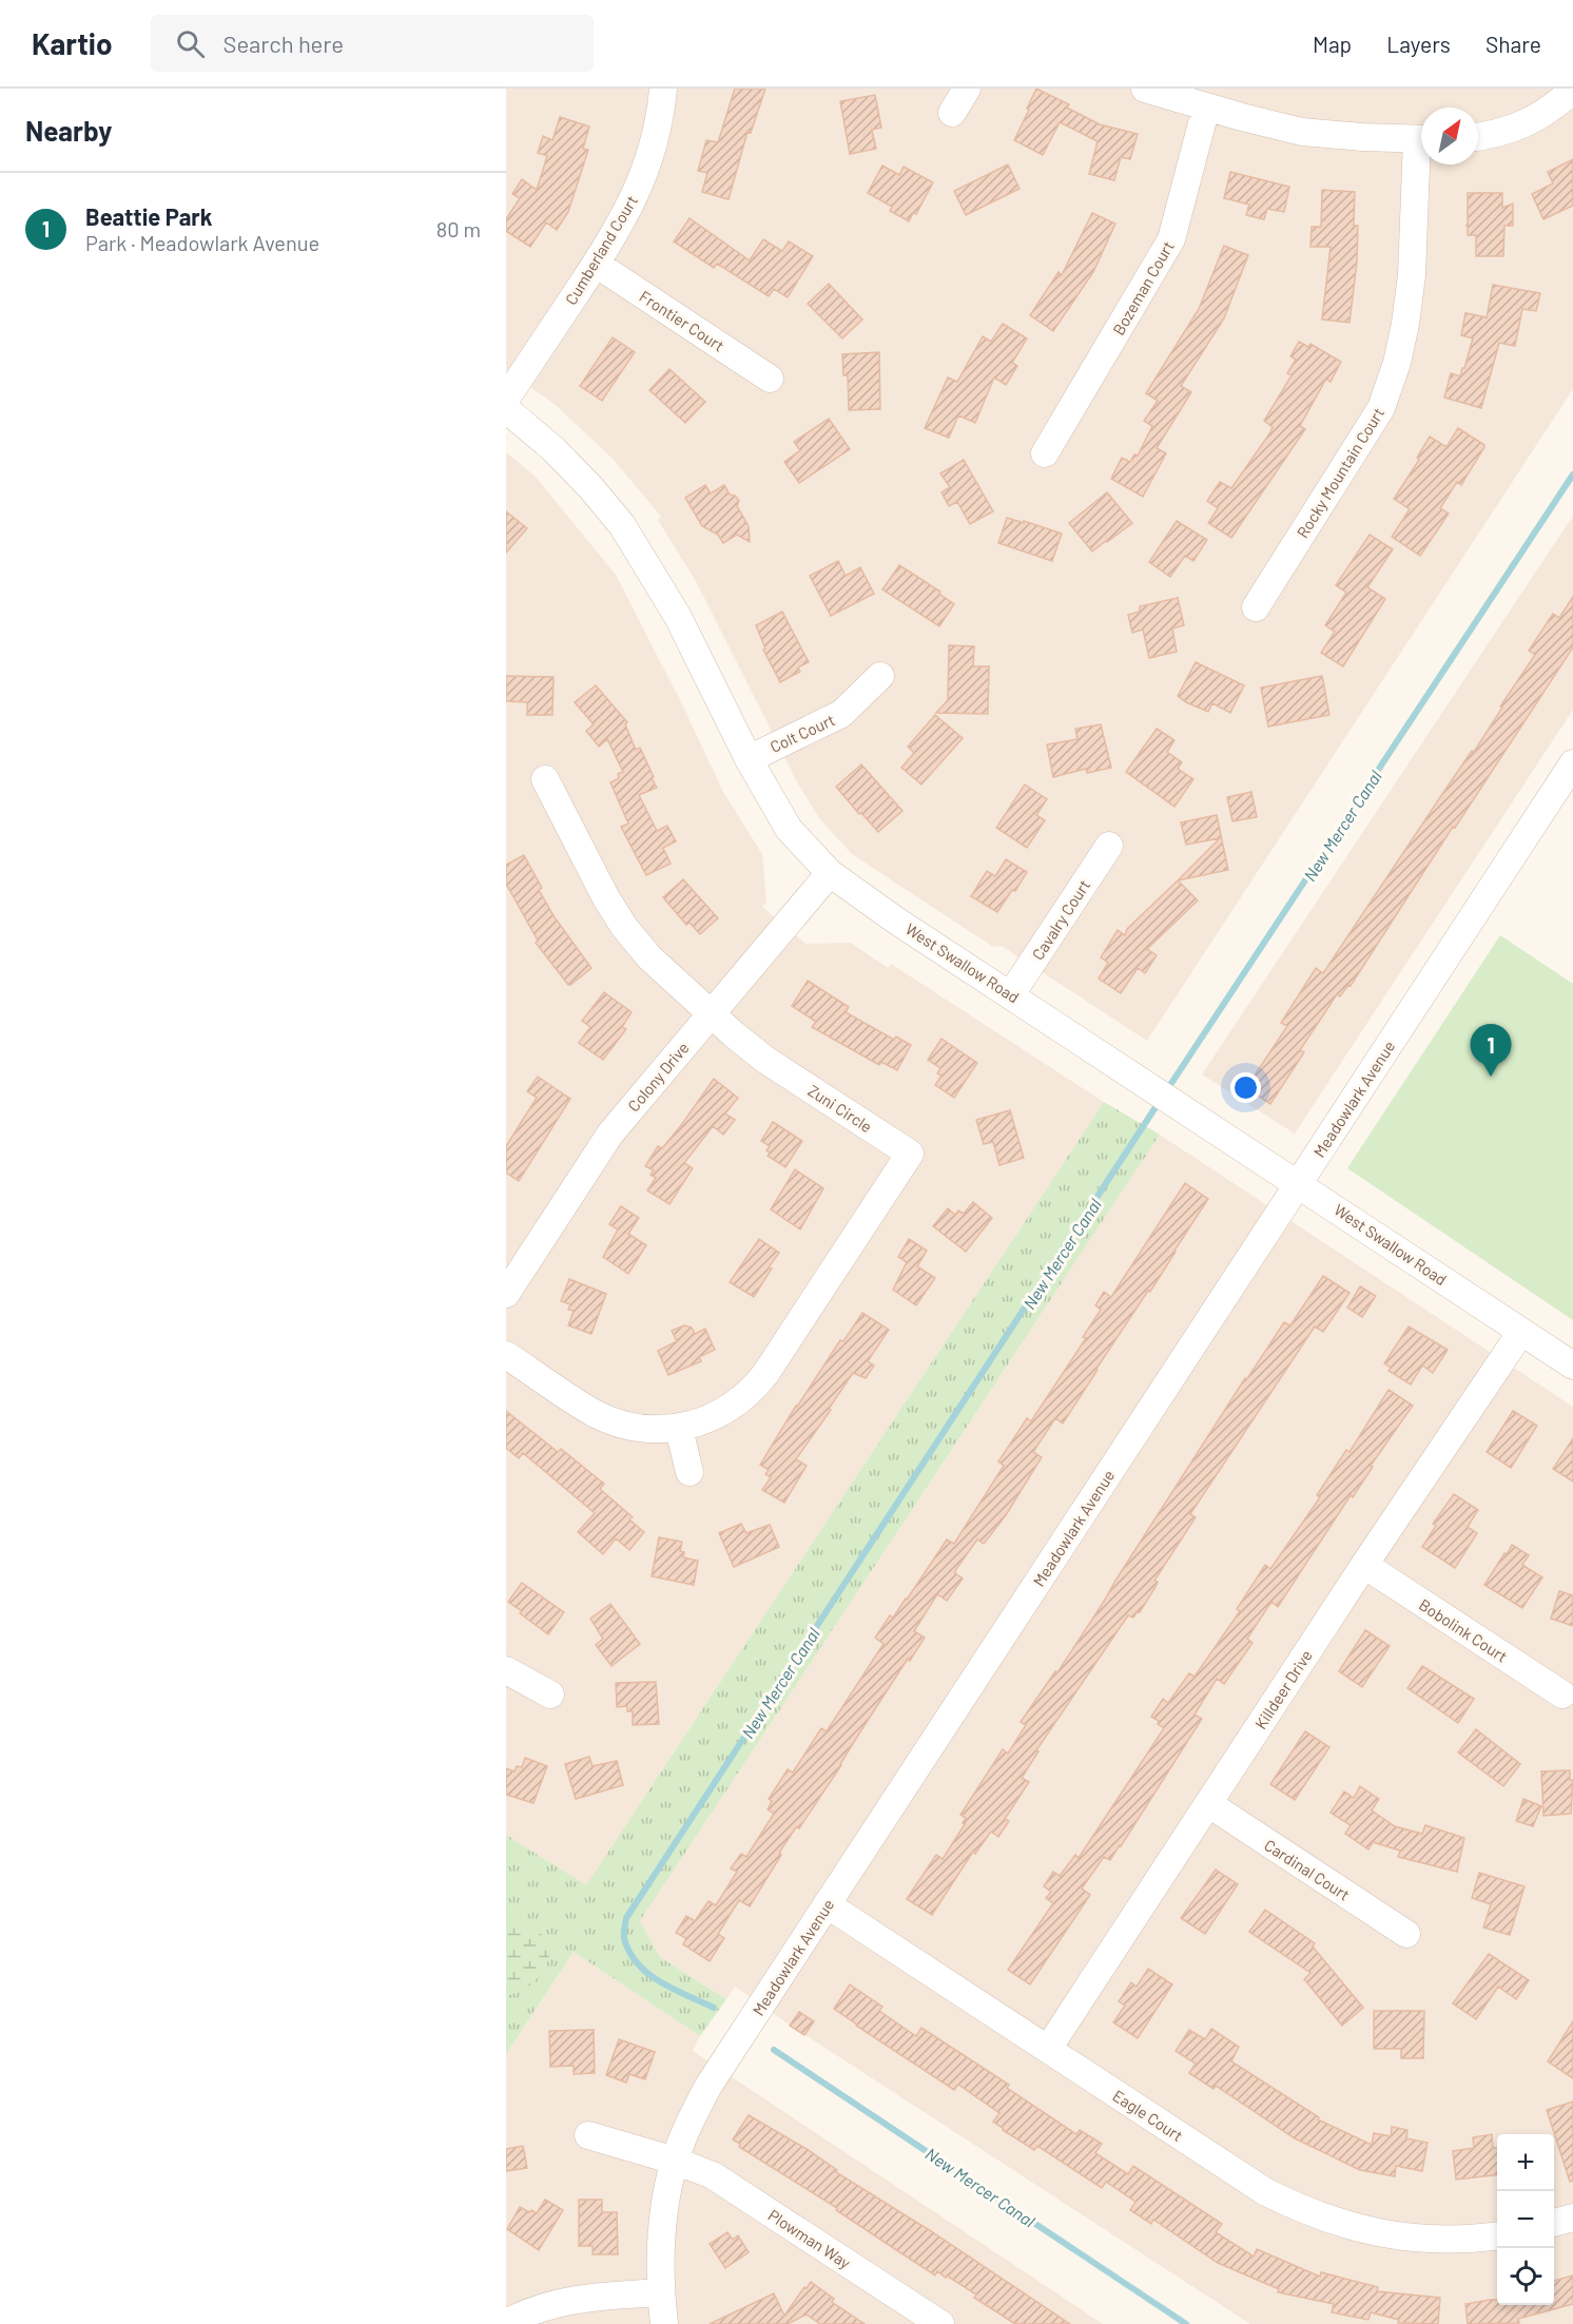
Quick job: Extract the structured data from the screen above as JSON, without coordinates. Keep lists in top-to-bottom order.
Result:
{
  "streets": {
    "street": [
      "Cumberland Court",
      "Bozeman Court",
      "Frontier Court",
      "Rocky Mountain Court",
      "Colt Court",
      "Cavalry Court",
      "West Swallow Road",
      "Colony Drive",
      "Meadowlark Avenue",
      "Zuni Circle",
      "Bobolink Court",
      "Killdeer Drive",
      "Cardinal Court",
      "Eagle Court",
      "Plowman Way"
    ]
  },
  "crossings": [
    ["Cumberland Court", "Frontier Court"],
    ["Colt Court", "West Swallow Road"],
    ["Cavalry Court", "West Swallow Road"],
    ["West Swallow Road", "Colony Drive"],
    ["West Swallow Road", "Meadowlark Avenue"],
    ["West Swallow Road", "Killdeer Drive"],
    ["Colony Drive", "Zuni Circle"],
    ["Meadowlark Avenue", "Eagle Court"],
    ["Meadowlark Avenue", "Plowman Way"],
    ["Bobolink Court", "Killdeer Drive"],
    ["Killdeer Drive", "Cardinal Court"],
    ["Killdeer Drive", "Eagle Court"]
  ],
  "water": ["New Mercer Canal"],
  "north": "top right",
  "page": {
    "header": "Kartio",
    "search": "Search here",
    "nav": ["Map", "Layers", "Share"],
    "heading": "Nearby",
    "list": [
      {
        "mark": "1",
        "name": "Beattie Park",
        "note": "Park · Meadowlark Avenue",
        "value": "80 m"
      }
    ],
    "pins": "1",
    "map_buttons": ["+", "−"]
  }
}
